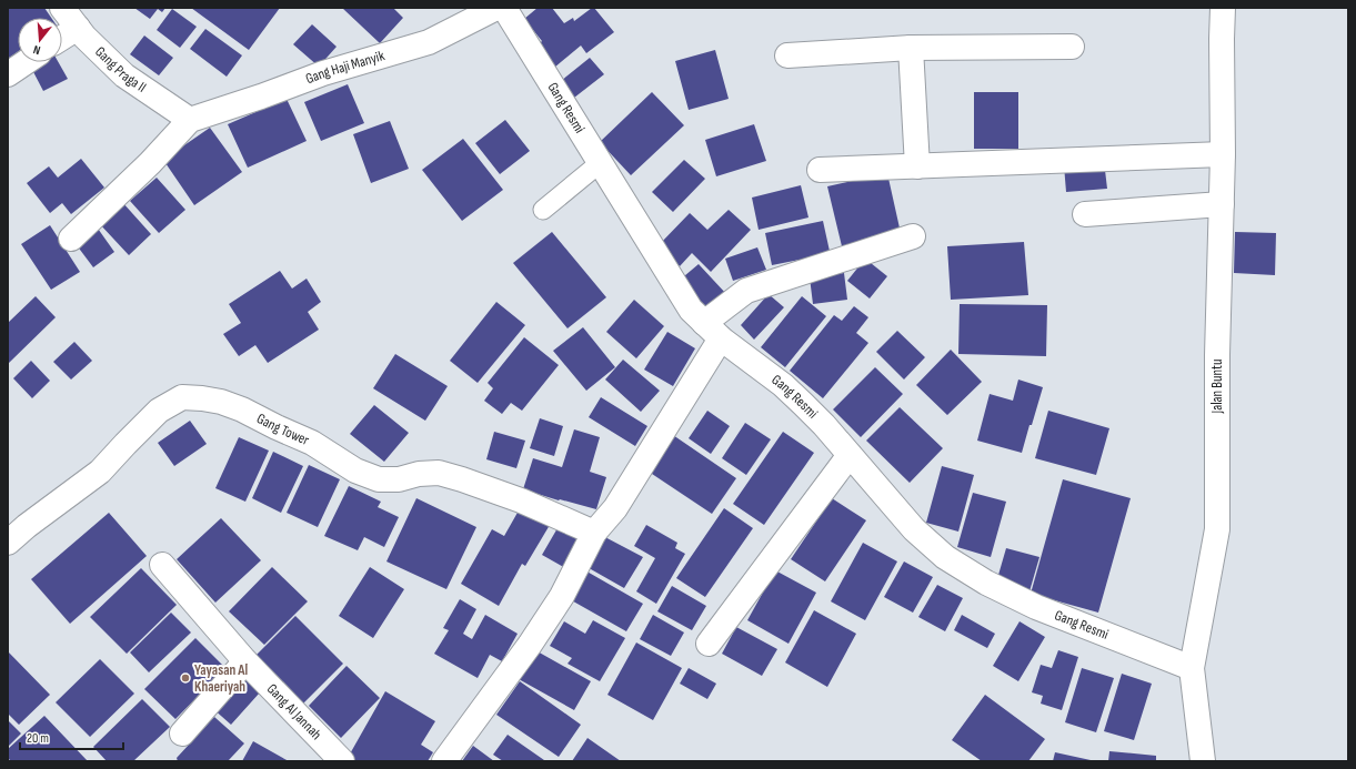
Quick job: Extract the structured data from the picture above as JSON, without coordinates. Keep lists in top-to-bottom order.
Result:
{
  "streets": {
    "street": [
      "Gang Haji Manyik",
      "Gang Praga II",
      "Gang Resmi",
      "Jalan Buntu",
      "Gang Tower",
      "Gang Al Jannah"
    ]
  },
  "crossings": [
    ["Gang Haji Manyik", "Gang Praga II"],
    ["Gang Resmi", "Jalan Buntu"]
  ],
  "places": ["Yayasan Al Khaeriyah"],
  "scale_bar": "20 m",
  "north": "bottom"
}
